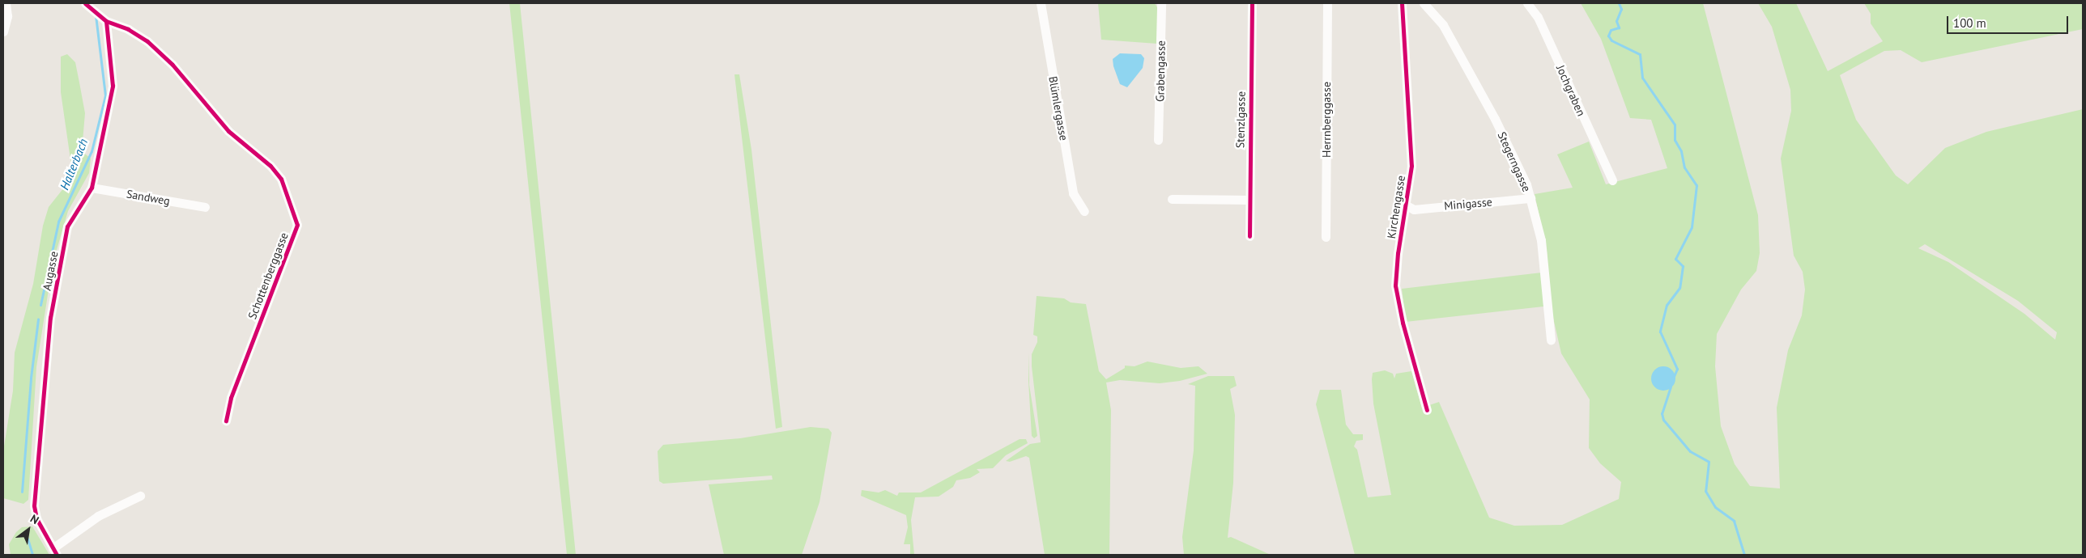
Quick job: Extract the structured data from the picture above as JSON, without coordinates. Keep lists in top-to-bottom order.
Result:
{
  "streets": {
    "street": [
      "Grabengasse",
      "Jochgraben",
      "Blümlergasse",
      "Stenzlgasse",
      "Herrnberggasse",
      "Stegerngasse",
      "Sandweg",
      "Minigasse",
      "Kirchengasse",
      "Augasse",
      "Schottenberggasse"
    ]
  },
  "crossings": [
    ["Stegerngasse", "Minigasse"],
    ["Sandweg", "Augasse"],
    ["Minigasse", "Kirchengasse"],
    ["Augasse", "Schottenberggasse"]
  ],
  "water": ["Halterbach"],
  "scale_bar": "100 m",
  "north": "top right"
}
